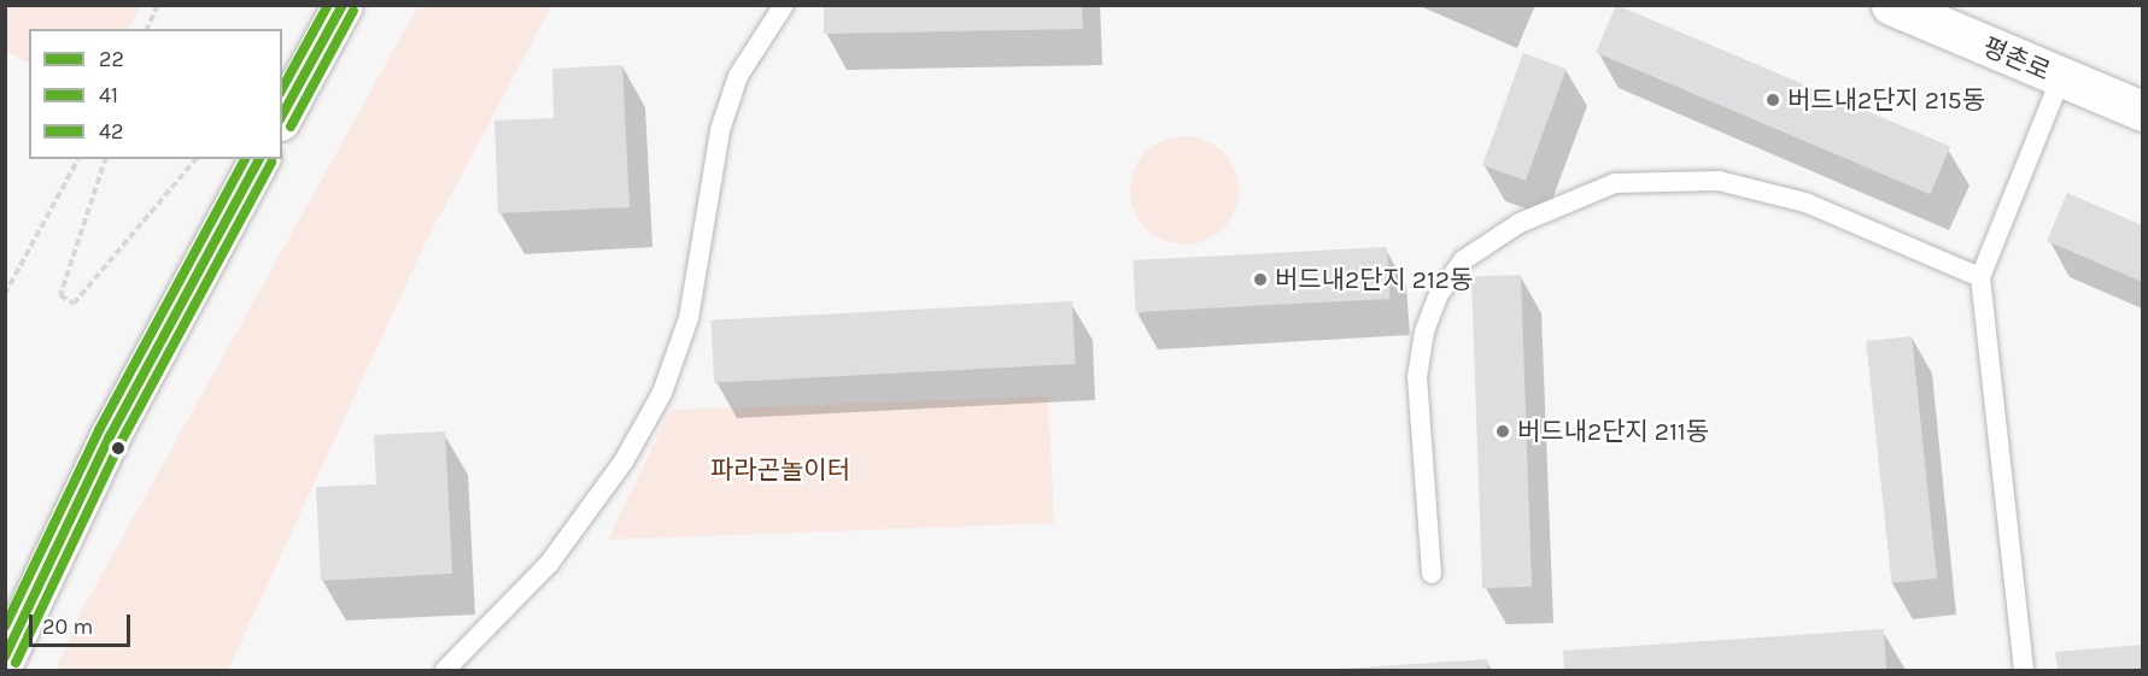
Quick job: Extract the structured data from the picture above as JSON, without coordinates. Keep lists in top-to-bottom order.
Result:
{
  "streets": {
    "main road": ["평촌로"]
  },
  "parks": ["파라곤놀이터"],
  "places": ["버드내2단지 215동", "버드내2단지 212동", "버드내2단지 211동"],
  "lines": ["transit line 22", "transit line 42", "transit line 41"],
  "legend": ["22", "41", "42"],
  "scale_bar": "20 m"
}
